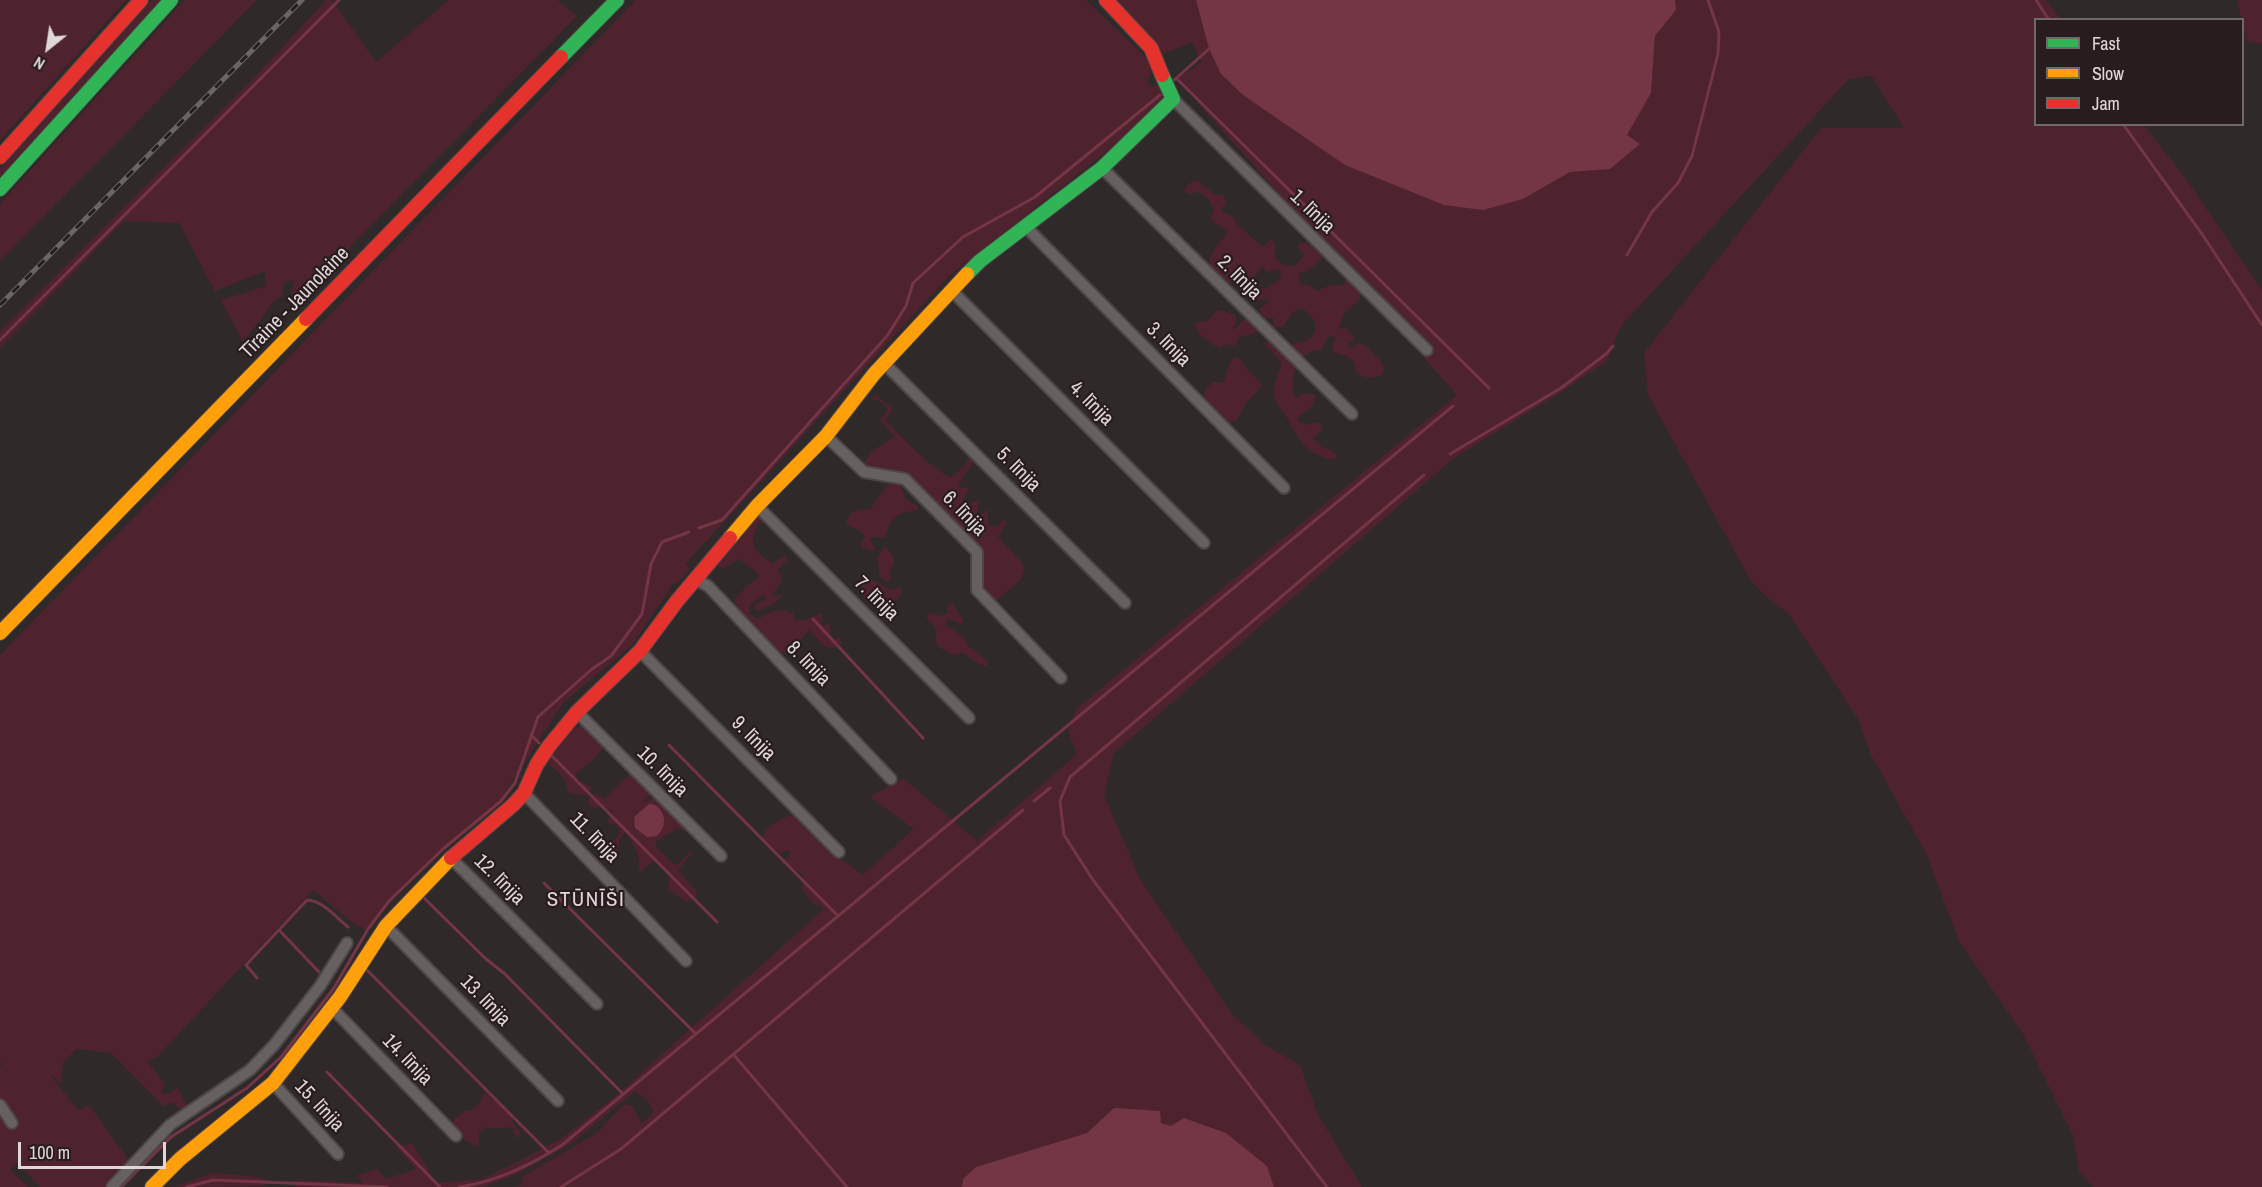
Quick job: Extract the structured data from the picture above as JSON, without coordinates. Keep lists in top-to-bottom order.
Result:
{
  "streets": {
    "main road": ["Tīraine - Jaunolaine"],
    "street": [
      "1. līnija",
      "2. līnija",
      "3. līnija",
      "4. līnija",
      "5. līnija",
      "6. līnija",
      "7. līnija",
      "8. līnija",
      "9. līnija",
      "10. līnija",
      "11. līnija",
      "12. līnija",
      "13. līnija",
      "14. līnija",
      "15. līnija"
    ]
  },
  "districts": ["STŪNĪŠI"],
  "legend": ["Fast", "Slow", "Jam"],
  "scale_bar": "100 m",
  "north": "bottom left"
}
